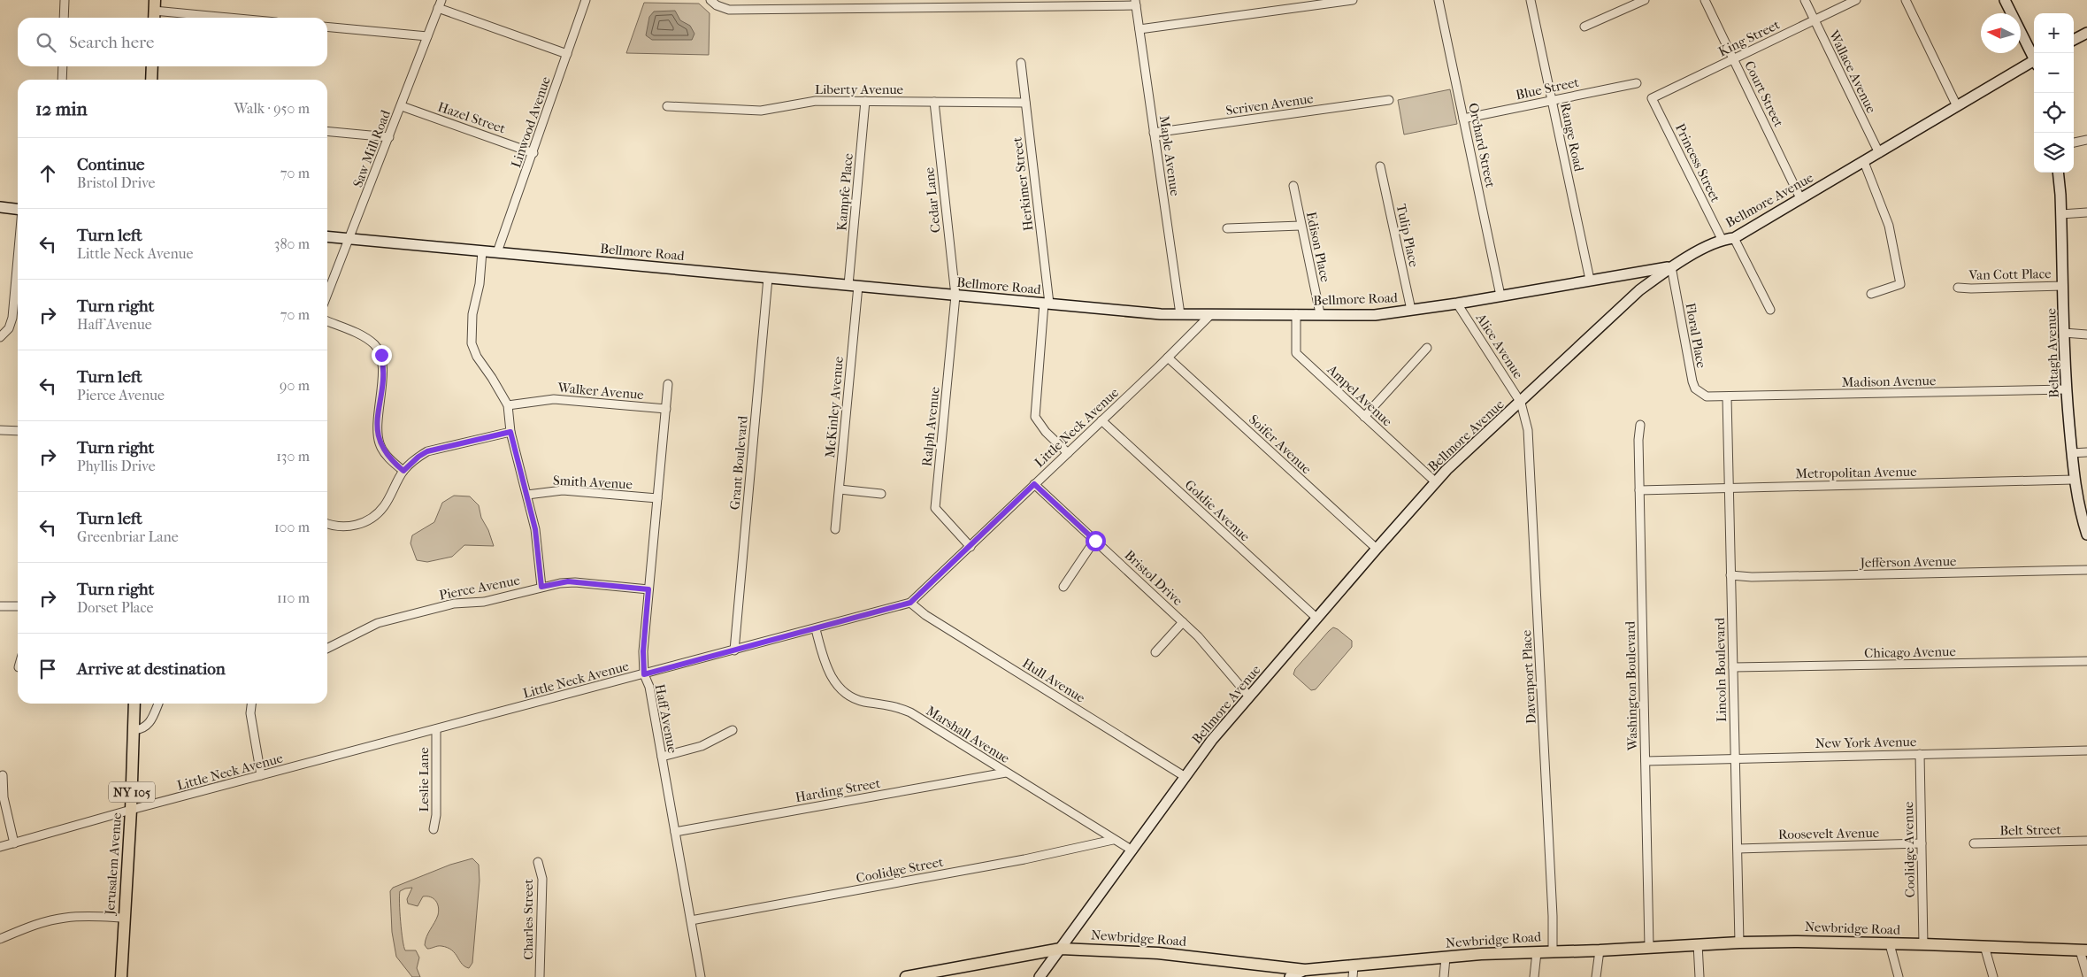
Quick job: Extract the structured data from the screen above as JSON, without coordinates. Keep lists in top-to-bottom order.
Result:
{
  "streets": {
    "main road": [
      "Bellmore Avenue",
      "Bellmore Road",
      "Beltagh Avenue",
      "NY 105",
      "Jerusalem Avenue",
      "Newbridge Road"
    ],
    "street": [
      "King Street",
      "Wallace Avenue",
      "Blue Street",
      "Liberty Avenue",
      "Court Street",
      "Scriven Avenue",
      "Hazel Street",
      "Linwood Avenue",
      "Range Road",
      "Orchard Street",
      "Saw Mill Road",
      "Maple Avenue",
      "Princess Street",
      "Herkimer Street",
      "Kampfe Place",
      "Cedar Lane",
      "Tulip Place",
      "Edison Place",
      "Van Cott Place",
      "Floral Place",
      "Alice Avenue",
      "Madison Avenue",
      "Walker Avenue",
      "Ampel Avenue",
      "McKinley Avenue",
      "Ralph Avenue",
      "Little Neck Avenue",
      "Soifer Avenue",
      "Grant Boulevard",
      "Metropolitan Avenue",
      "Smith Avenue",
      "Goldie Avenue",
      "Jefferson Avenue",
      "Bristol Drive",
      "Pierce Avenue",
      "Chicago Avenue",
      "Lincoln Boulevard",
      "Davenport Place",
      "Hull Avenue",
      "Washington Boulevard",
      "Haff Avenue",
      "Marshall Avenue",
      "New York Avenue",
      "Leslie Lane",
      "Harding Street",
      "Belt Street",
      "Roosevelt Avenue",
      "Coolidge Avenue",
      "Coolidge Street",
      "Charles Street"
    ]
  },
  "crossings": [
    ["King Street", "Wallace Avenue"],
    ["King Street", "Court Street"],
    ["King Street", "Princess Street"],
    ["Wallace Avenue", "Bellmore Avenue"],
    ["Blue Street", "Range Road"],
    ["Blue Street", "Orchard Street"],
    ["Liberty Avenue", "Herkimer Street"],
    ["Liberty Avenue", "Kampfe Place"],
    ["Liberty Avenue", "Cedar Lane"],
    ["Court Street", "Bellmore Avenue"],
    ["Scriven Avenue", "Maple Avenue"],
    ["Hazel Street", "Linwood Avenue"],
    ["Hazel Street", "Saw Mill Road"],
    ["Linwood Avenue", "Bellmore Road"],
    ["Range Road", "Bellmore Road"],
    ["Orchard Street", "Bellmore Road"],
    ["Saw Mill Road", "Bellmore Road"],
    ["Maple Avenue", "Bellmore Road"],
    ["Princess Street", "Bellmore Avenue"],
    ["Herkimer Street", "Bellmore Road"],
    ["Herkimer Street", "Little Neck Avenue"],
    ["Kampfe Place", "Bellmore Road"],
    ["Kampfe Place", "McKinley Avenue"],
    ["Cedar Lane", "Bellmore Road"],
    ["Cedar Lane", "Ralph Avenue"],
    ["Bellmore Avenue", "Bellmore Road"],
    ["Bellmore Avenue", "Floral Place"],
    ["Bellmore Avenue", "Alice Avenue"],
    ["Bellmore Avenue", "Ampel Avenue"],
    ["Bellmore Avenue", "Soifer Avenue"],
    ["Bellmore Avenue", "Goldie Avenue"],
    ["Bellmore Avenue", "Bristol Drive"],
    ["Bellmore Avenue", "Davenport Place"],
    ["Bellmore Avenue", "Hull Avenue"],
    ["Bellmore Avenue", "Marshall Avenue"],
    ["Bellmore Avenue", "Newbridge Road"],
    ["Tulip Place", "Bellmore Road"],
    ["Edison Place", "Bellmore Road"],
    ["Bellmore Road", "Floral Place"],
    ["Bellmore Road", "Alice Avenue"],
    ["Bellmore Road", "Ampel Avenue"],
    ["Bellmore Road", "McKinley Avenue"],
    ["Bellmore Road", "Ralph Avenue"],
    ["Bellmore Road", "Little Neck Avenue"],
    ["Bellmore Road", "Grant Boulevard"],
    ["Van Cott Place", "Beltagh Avenue"],
    ["Floral Place", "Madison Avenue"],
    ["Alice Avenue", "Davenport Place"],
    ["Beltagh Avenue", "Madison Avenue"],
    ["Beltagh Avenue", "Metropolitan Avenue"],
    ["Madison Avenue", "Lincoln Boulevard"],
    ["Walker Avenue", "Haff Avenue"],
    ["Ralph Avenue", "Little Neck Avenue"],
    ["Little Neck Avenue", "Soifer Avenue"],
    ["Little Neck Avenue", "Grant Boulevard"],
    ["Little Neck Avenue", "Goldie Avenue"],
    ["Little Neck Avenue", "Bristol Drive"],
    ["Little Neck Avenue", "Hull Avenue"],
    ["Little Neck Avenue", "Haff Avenue"],
    ["Little Neck Avenue", "Marshall Avenue"],
    ["Little Neck Avenue", "Leslie Lane"],
    ["Little Neck Avenue", "Jerusalem Avenue"],
    ["Metropolitan Avenue", "Lincoln Boulevard"],
    ["Metropolitan Avenue", "Washington Boulevard"],
    ["Smith Avenue", "Haff Avenue"],
    ["Jefferson Avenue", "Lincoln Boulevard"],
    ["Pierce Avenue", "Haff Avenue"],
    ["Chicago Avenue", "Lincoln Boulevard"],
    ["Lincoln Boulevard", "New York Avenue"],
    ["Lincoln Boulevard", "Roosevelt Avenue"],
    ["Lincoln Boulevard", "Newbridge Road"],
    ["Davenport Place", "Newbridge Road"],
    ["Washington Boulevard", "New York Avenue"],
    ["Washington Boulevard", "Newbridge Road"],
    ["Haff Avenue", "Harding Street"],
    ["Haff Avenue", "Coolidge Street"],
    ["Marshall Avenue", "Harding Street"],
    ["Marshall Avenue", "Coolidge Street"],
    ["New York Avenue", "Coolidge Avenue"],
    ["Roosevelt Avenue", "Coolidge Avenue"],
    ["Coolidge Avenue", "Newbridge Road"]
  ],
  "north": "left",
  "page": {
    "map_buttons": ["+", "−"],
    "search": "Search here",
    "heading": ["12 min", "Walk · 950 m"],
    "list": [
      ["Continue", "Bristol Drive", "70 m"],
      ["Turn left", "Little Neck Avenue", "380 m"],
      ["Turn right", "Haff Avenue", "70 m"],
      ["Turn left", "Pierce Avenue", "90 m"],
      ["Turn right", "Phyllis Drive", "130 m"],
      ["Turn left", "Greenbriar Lane", "100 m"],
      ["Turn right", "Dorset Place", "110 m"],
      "Arrive at destination"
    ]
  }
}
